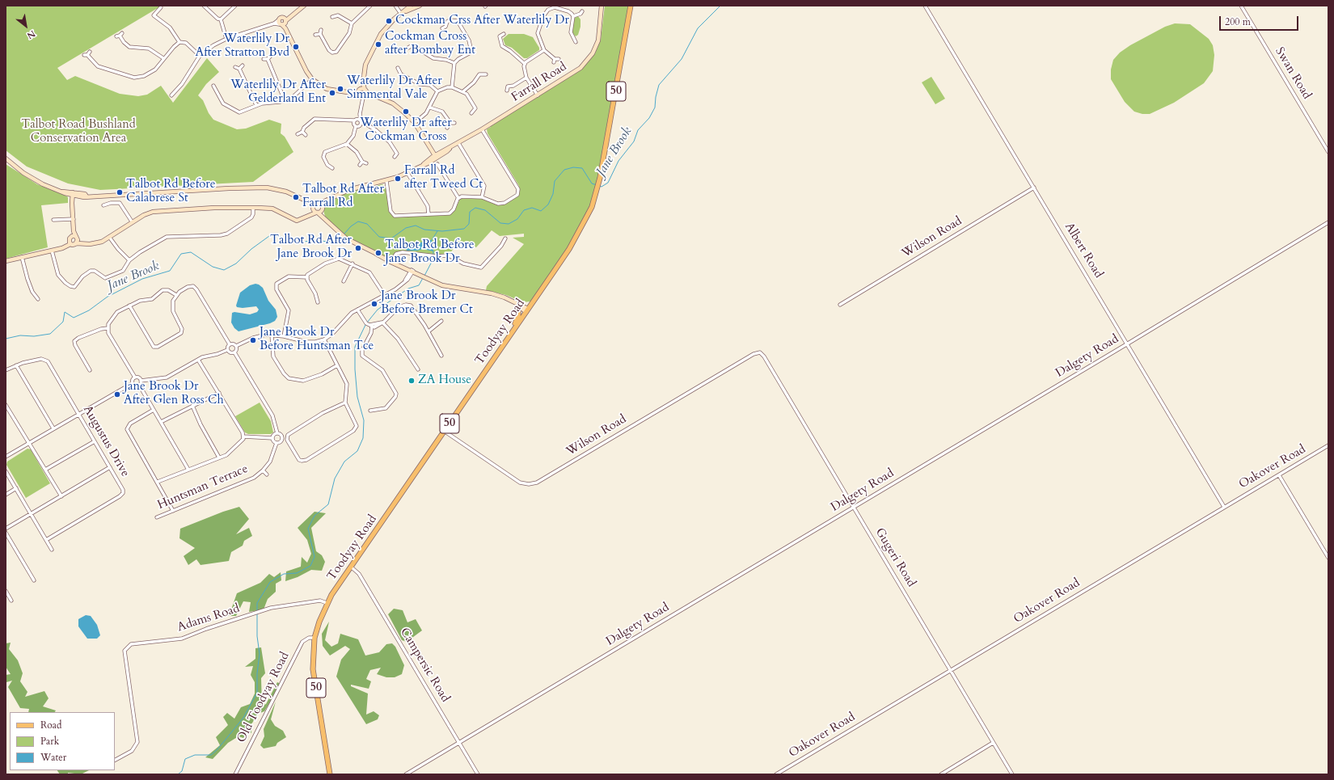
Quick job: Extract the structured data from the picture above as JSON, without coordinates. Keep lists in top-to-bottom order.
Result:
{
  "streets": {
    "main road": ["Farrall Road", "50", "Toodyay Road"],
    "street": [
      "Swan Road",
      "Wilson Road",
      "Albert Road",
      "Dalgety Road",
      "Augustus Drive",
      "Oakover Road",
      "Huntsman Terrace",
      "Gugeri Road",
      "Adams Road",
      "Campersic Road",
      "Old Toodyay Road"
    ]
  },
  "crossings": [
    ["Wilson Road", "Albert Road"],
    ["Wilson Road", "Toodyay Road"],
    ["Wilson Road", "Gugeri Road"],
    ["Albert Road", "Dalgety Road"],
    ["Albert Road", "Oakover Road"],
    ["Toodyay Road", "Adams Road"],
    ["Toodyay Road", "Campersic Road"],
    ["Toodyay Road", "Old Toodyay Road"],
    ["Dalgety Road", "Gugeri Road"],
    ["Dalgety Road", "Campersic Road"],
    ["Oakover Road", "Gugeri Road"]
  ],
  "water": ["Jane Brook"],
  "parks": ["Talbot Road Bushland Conservation Area"],
  "places": [
    "Cockman Crss After Waterlily Dr",
    "Cockman Cross after Bombay Ent",
    "Waterlily Dr After Stratton Bvd",
    "Waterlily Dr After Simmental Vale",
    "Waterlily Dr After Gelderland Ent",
    "Waterlily Dr after Cockman Cross",
    "Farrall Rd after Tweed Ct",
    "Talbot Rd Before Calabrese St",
    "Talbot Rd After Farrall Rd",
    "Talbot Rd After Jane Brook Dr",
    "Talbot Rd Before Jane Brook Dr",
    "Jane Brook Dr Before Bremer Ct",
    "Jane Brook Dr Before Huntsman Tce",
    "ZA House",
    "Jane Brook Dr After Glen Ross Ch"
  ],
  "legend": ["Road", "Park", "Water"],
  "scale_bar": "200 m",
  "north": "bottom right"
}
